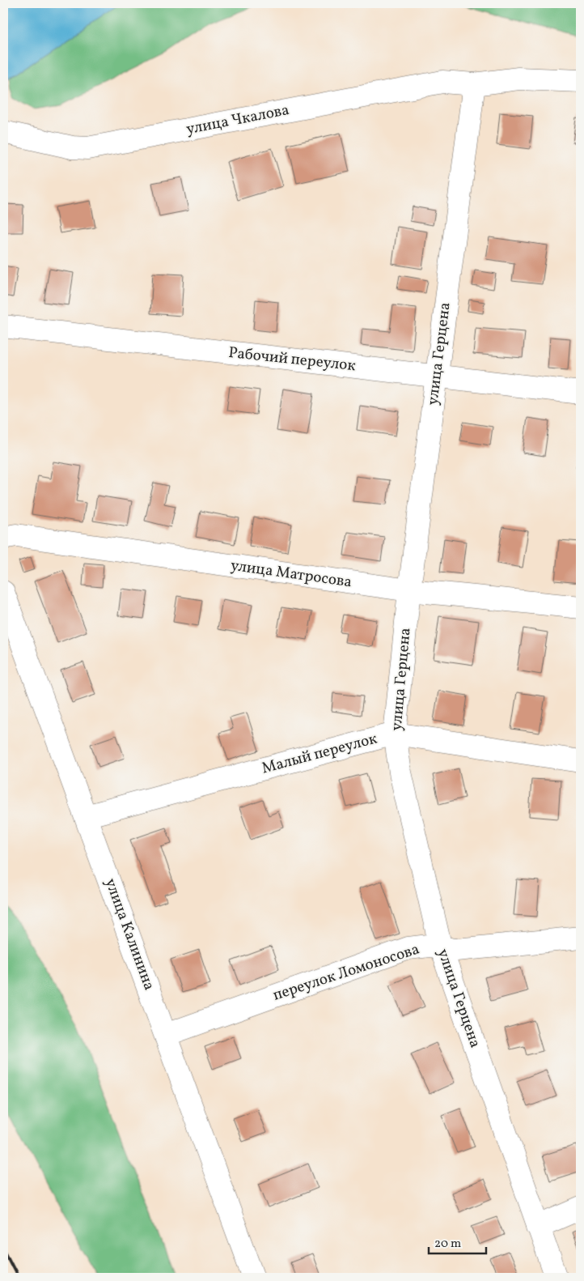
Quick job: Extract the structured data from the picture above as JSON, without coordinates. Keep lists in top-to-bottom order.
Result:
{
  "streets": {
    "street": [
      "улица Чкалова",
      "улица Герцена",
      "Рабочий переулок",
      "улица Матросова",
      "Малый переулок",
      "улица Калинина",
      "переулок Ломоносова"
    ]
  },
  "crossings": [
    ["улица Чкалова", "улица Герцена"],
    ["улица Герцена", "Рабочий переулок"],
    ["улица Герцена", "улица Матросова"],
    ["улица Герцена", "Малый переулок"],
    ["улица Герцена", "переулок Ломоносова"],
    ["Малый переулок", "улица Калинина"],
    ["улица Калинина", "переулок Ломоносова"]
  ],
  "scale_bar": "20 m"
}
